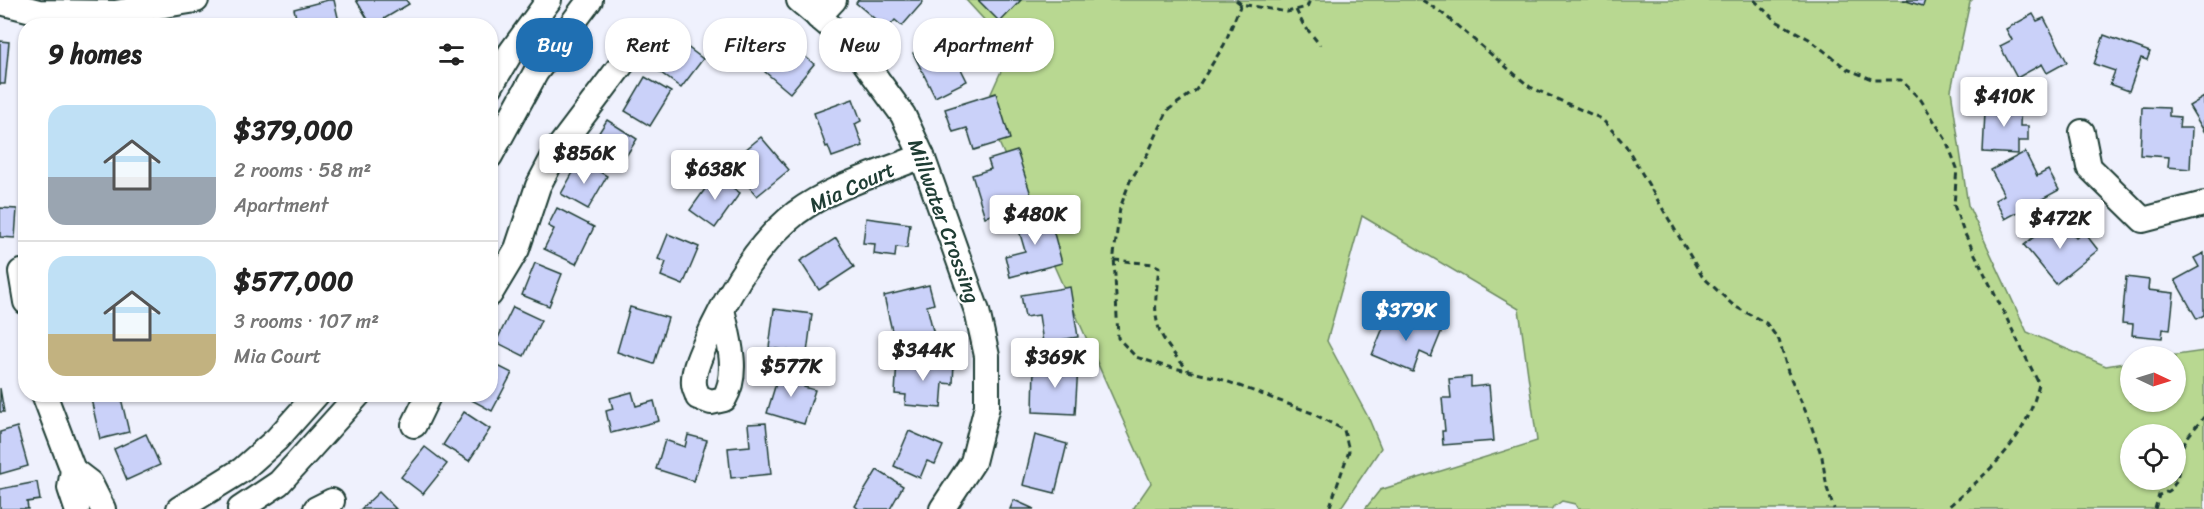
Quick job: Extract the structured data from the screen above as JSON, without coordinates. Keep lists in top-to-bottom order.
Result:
{
  "streets": {
    "street": ["Mia Court", "Millwater Crossing"]
  },
  "crossings": [
    ["Mia Court", "Millwater Crossing"]
  ],
  "north": "right",
  "page": {
    "chip": [
      "Buy",
      "Rent",
      "Filters",
      "New",
      "Apartment"
    ],
    "heading": "9 homes",
    "price": [
      "$410K",
      "$856K",
      "$638K",
      "$480K",
      "$472K",
      "$379K",
      "$344K",
      "$369K",
      "$577K"
    ],
    "list": [
      {
        "name": "$379,000",
        "note": "2 rooms · 58 m² · Apartment"
      },
      {
        "name": "$577,000",
        "note": "3 rooms · 107 m² · Mia Court"
      }
    ]
  }
}
